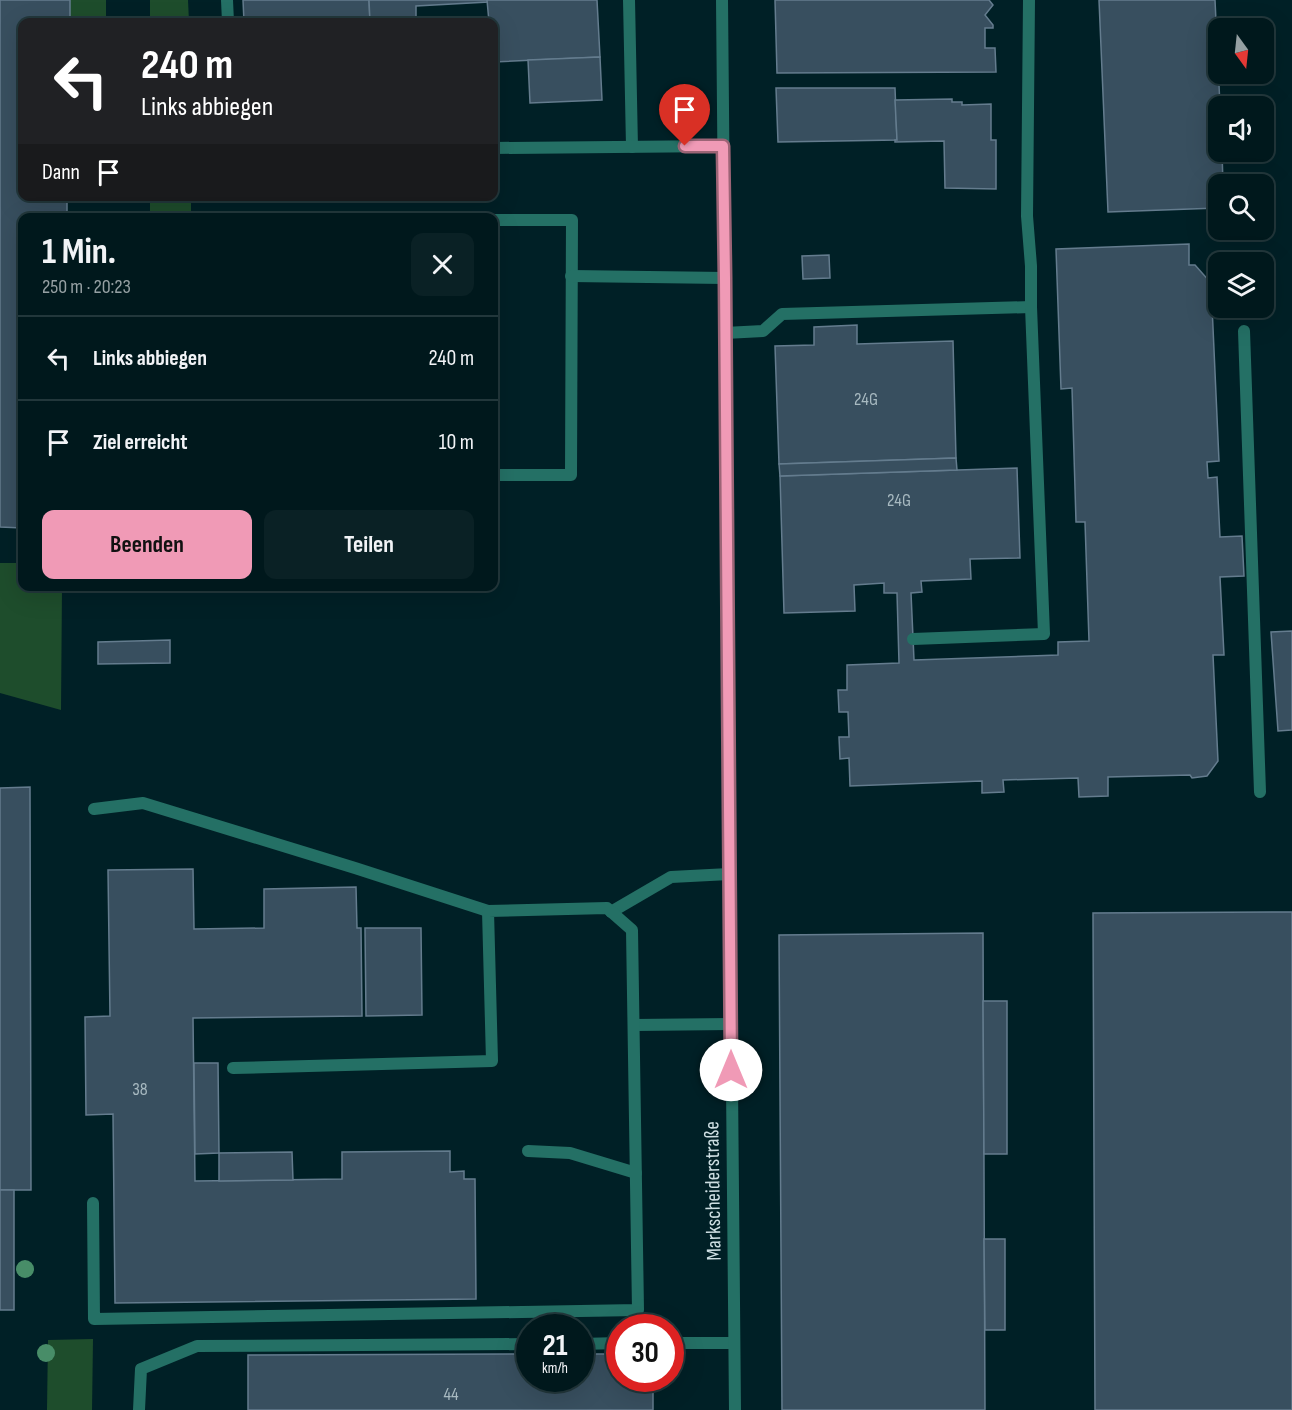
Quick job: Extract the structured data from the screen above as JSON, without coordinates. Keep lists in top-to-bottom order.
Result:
{
  "streets": {
    "street": ["Markscheiderstraße"]
  },
  "house_numbers": [
    "24G",
    "24G",
    "38",
    "44"
  ],
  "north": "bottom",
  "page": {
    "turn": ["240 m", "Links abbiegen"],
    "then": "Dann",
    "heading": ["1 Min.", "250 m · 20:23"],
    "list": [
      {
        "name": "Links abbiegen",
        "value": "240 m"
      },
      {
        "name": "Ziel erreicht",
        "value": "10 m"
      }
    ],
    "buttons": ["Beenden", "Teilen"],
    "speed": "21 km/h",
    "limit": "30"
  }
}
